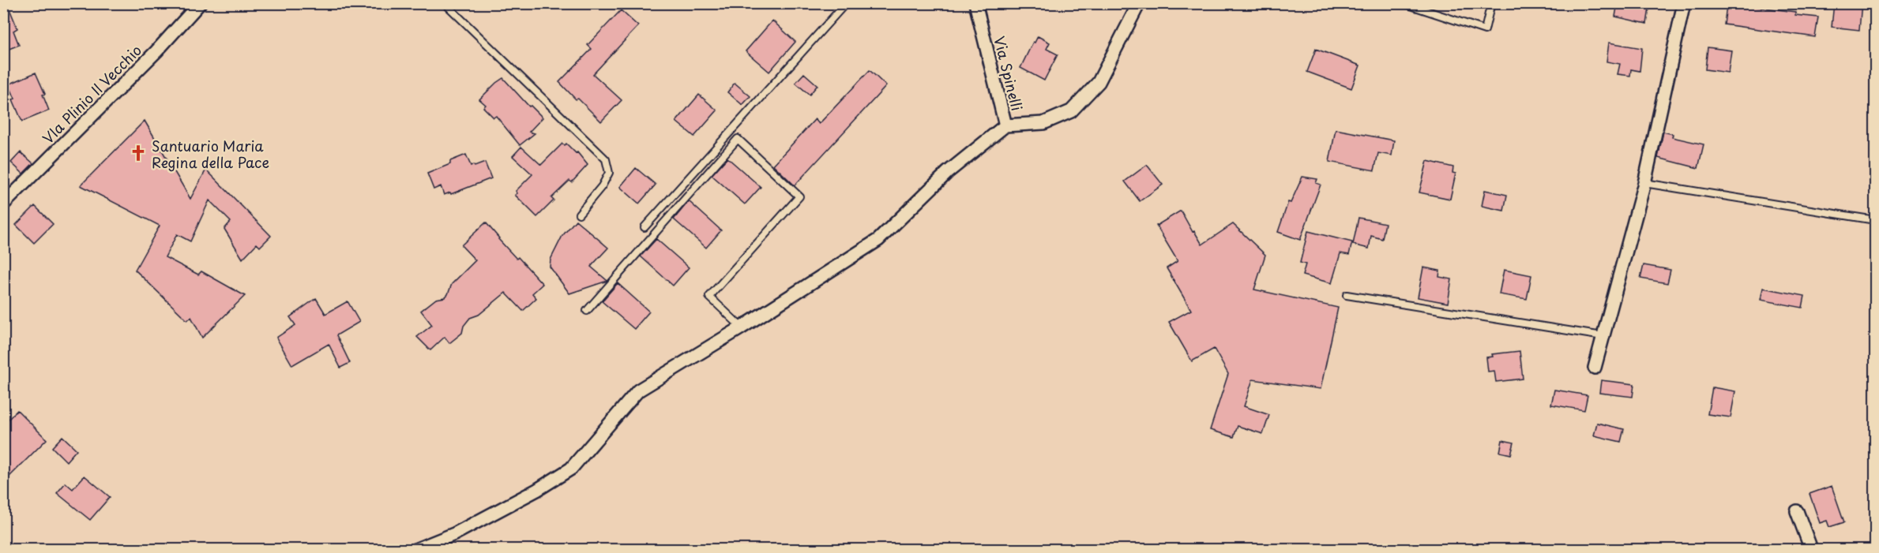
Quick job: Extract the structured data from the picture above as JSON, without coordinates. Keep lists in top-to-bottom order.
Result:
{
  "streets": {
    "street": ["Via Spinelli", "VIa Plinio Il Vecchio"]
  },
  "places": {
    "church": ["Santuario Maria Regina della Pace"]
  }
}
